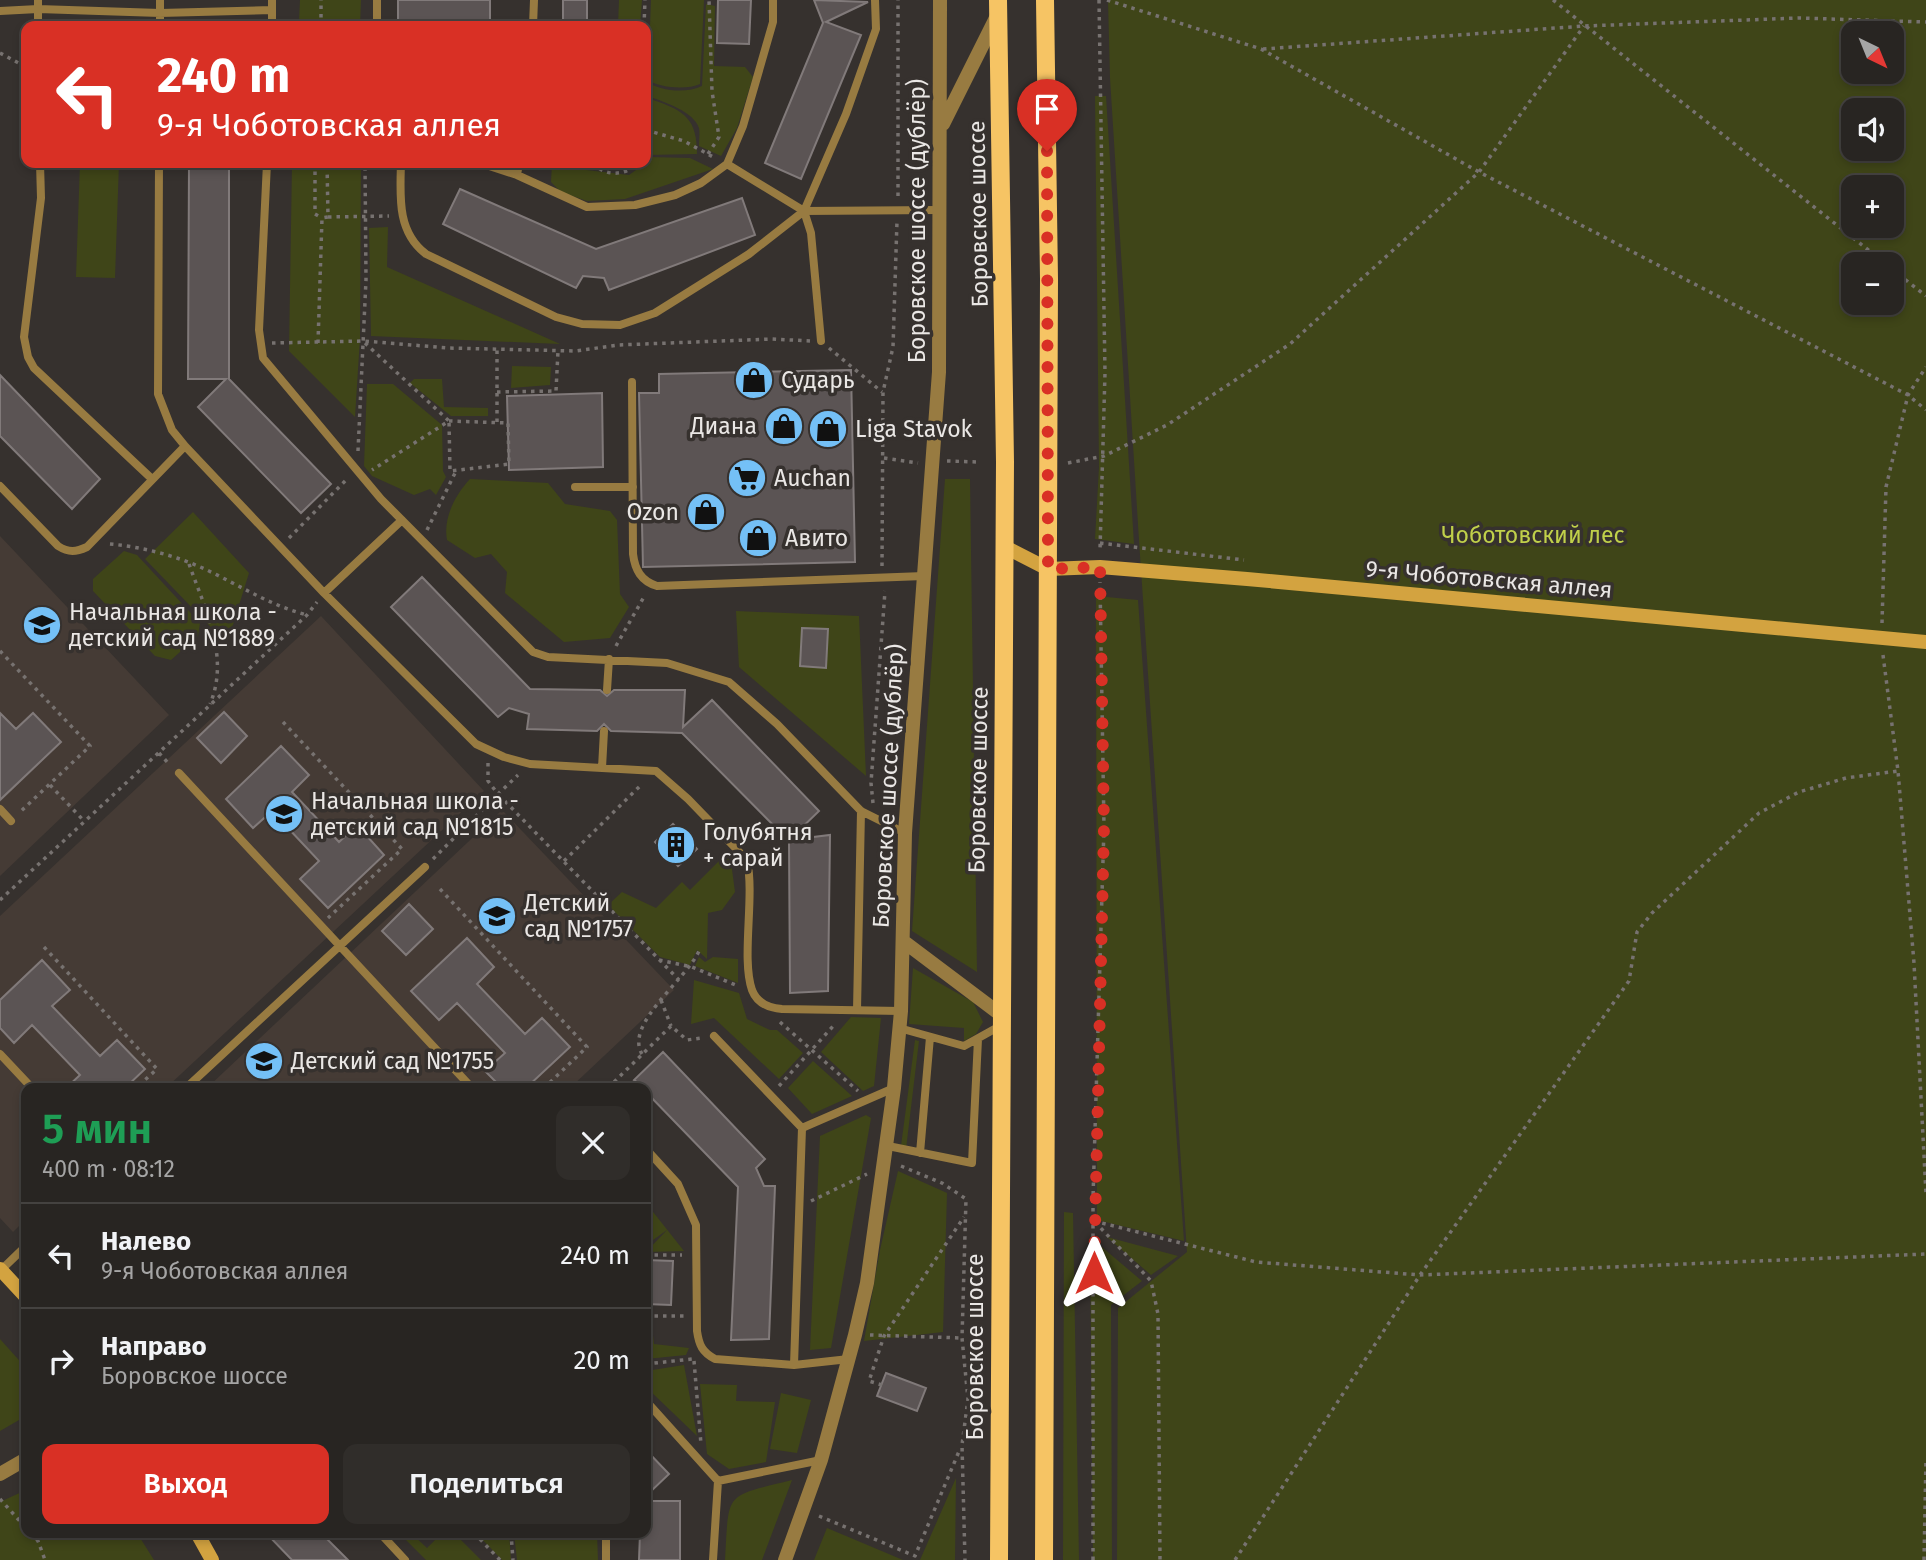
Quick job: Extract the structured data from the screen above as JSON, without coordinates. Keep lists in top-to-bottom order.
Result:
{
  "streets": {
    "main road": ["Боровское шоссе"],
    "street": ["Боровское шоссе (дублёр)", "9-я Чоботовская аллея"]
  },
  "parks": ["Чоботовский лес"],
  "places": {
    "shop": [
      "Сударь",
      "Диана",
      "Liga Stavok",
      "Ozon",
      "Авито"
    ],
    "supermarket": ["Auchan"],
    "school or university": [
      "Начальная школа - детский сад №1889",
      "Начальная школа - детский сад №1815",
      "Детский сад №1757",
      "Детский сад №1755"
    ],
    "building": ["Голубятня + сарай"]
  },
  "north": "bottom right",
  "page": {
    "map_buttons": ["+", "−"],
    "turn": ["240 m", "9-я Чоботовская аллея"],
    "heading": ["5 мин", "400 m · 08:12"],
    "list": [
      {
        "name": "Налево",
        "note": "9-я Чоботовская аллея",
        "value": "240 m"
      },
      {
        "name": "Направо",
        "note": "Боровское шоссе",
        "value": "20 m"
      }
    ],
    "buttons": ["Выход", "Поделиться"]
  }
}
